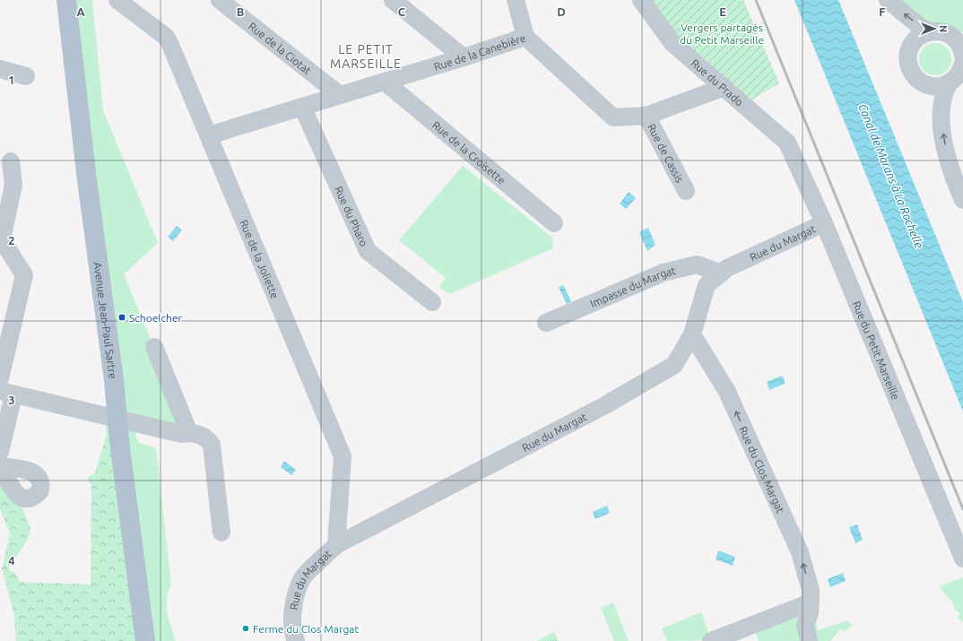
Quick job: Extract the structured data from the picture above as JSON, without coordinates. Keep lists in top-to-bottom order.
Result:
{
  "streets": {
    "main road": ["Avenue Jean-Paul Sartre"],
    "street": [
      "Rue de la Ciotat",
      "Rue de la Canebière",
      "Rue du Prado",
      "Rue de la Croisette",
      "Rue de Cassis",
      "Rue du Pharo",
      "Rue du Margat",
      "Rue de la Joliette",
      "Impasse du Margat",
      "Rue du Petit Marseille",
      "Rue du Clos Margat"
    ]
  },
  "crossings": [
    ["Rue de la Ciotat", "Rue de la Canebière"],
    ["Rue de la Canebière", "Rue du Prado"],
    ["Rue de la Canebière", "Rue de la Croisette"],
    ["Rue de la Canebière", "Rue de Cassis"],
    ["Rue de la Canebière", "Rue du Pharo"],
    ["Rue de la Canebière", "Rue de la Joliette"],
    ["Rue du Prado", "Rue du Petit Marseille"],
    ["Rue du Margat", "Rue de la Joliette"],
    ["Rue du Margat", "Impasse du Margat"],
    ["Rue du Margat", "Rue du Petit Marseille"],
    ["Rue du Margat", "Rue du Clos Margat"]
  ],
  "one_way": ["Rue du Clos Margat"],
  "districts": ["LE PETIT MARSEILLE"],
  "water": ["Canal de Marans à La Rochelle"],
  "parks": ["Vergers partagés du Petit Marseille"],
  "places": {
    "transit": ["Schoelcher"],
    "other": ["Ferme du Clos Margat"]
  },
  "north": "right",
  "grid": {
    "columns": [
      "A",
      "B",
      "C",
      "D",
      "E",
      "F"
    ],
    "rows": [
      "1",
      "2",
      "3",
      "4"
    ]
  }
}
